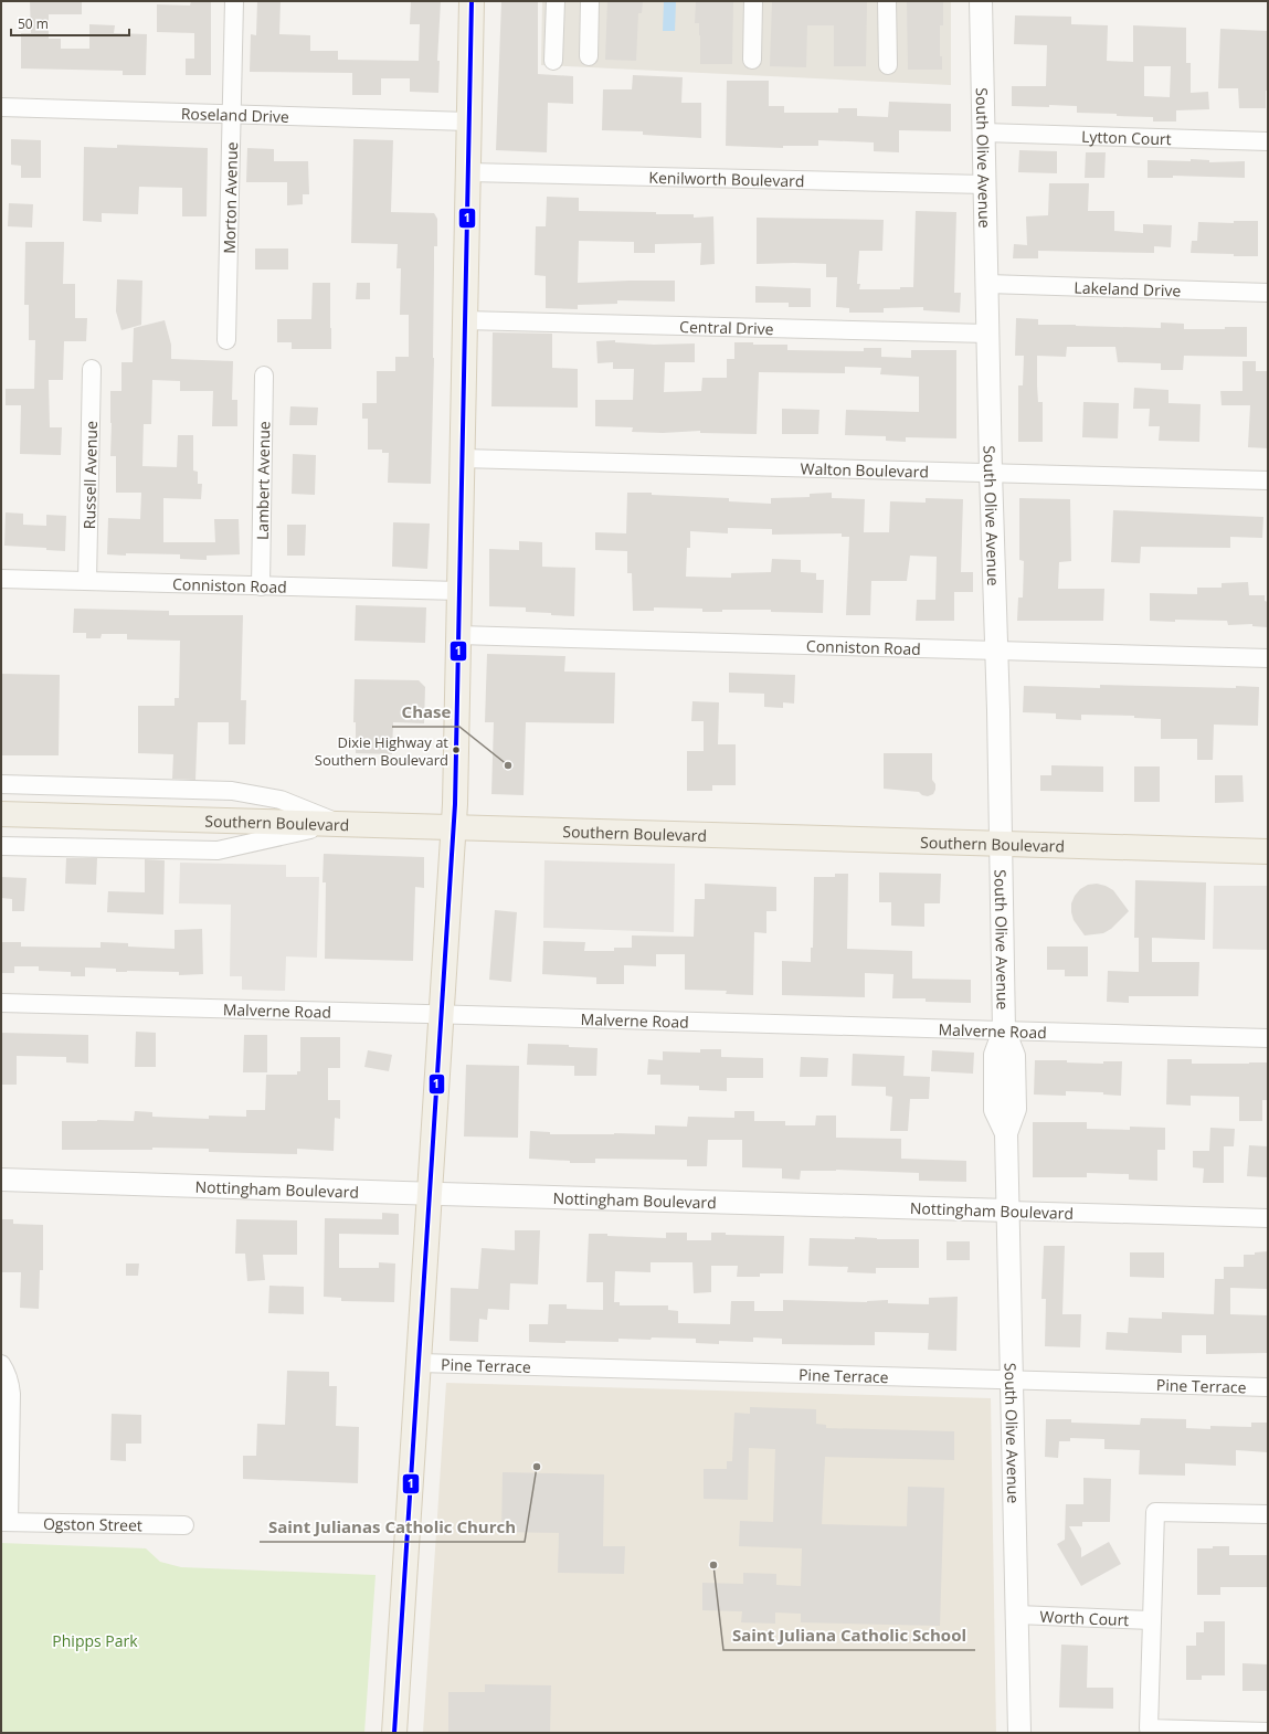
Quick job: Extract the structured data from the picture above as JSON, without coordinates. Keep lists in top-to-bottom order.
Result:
{
  "streets": {
    "main road": ["Southern Boulevard"],
    "street": [
      "Roseland Drive",
      "Lytton Court",
      "South Olive Avenue",
      "Kenilworth Boulevard",
      "Morton Avenue",
      "Lakeland Drive",
      "Central Drive",
      "Walton Boulevard",
      "Russell Avenue",
      "Lambert Avenue",
      "Conniston Road",
      "Malverne Road",
      "Nottingham Boulevard",
      "Pine Terrace",
      "Ogston Street",
      "Worth Court"
    ]
  },
  "crossings": [
    ["Roseland Drive", "Morton Avenue"],
    ["Lytton Court", "South Olive Avenue"],
    ["South Olive Avenue", "Kenilworth Boulevard"],
    ["South Olive Avenue", "Lakeland Drive"],
    ["South Olive Avenue", "Central Drive"],
    ["South Olive Avenue", "Walton Boulevard"],
    ["South Olive Avenue", "Conniston Road"],
    ["South Olive Avenue", "Southern Boulevard"],
    ["South Olive Avenue", "Malverne Road"],
    ["South Olive Avenue", "Nottingham Boulevard"],
    ["South Olive Avenue", "Pine Terrace"],
    ["South Olive Avenue", "Worth Court"],
    ["Russell Avenue", "Conniston Road"],
    ["Lambert Avenue", "Conniston Road"]
  ],
  "parks": ["Phipps Park"],
  "places": [
    "Dixie Highway at Southern Boulevard",
    "Chase",
    "Saint Julianas Catholic Church",
    "Saint Juliana Catholic School"
  ],
  "lines": ["transit line 1"],
  "scale_bar": "50 m"
}
